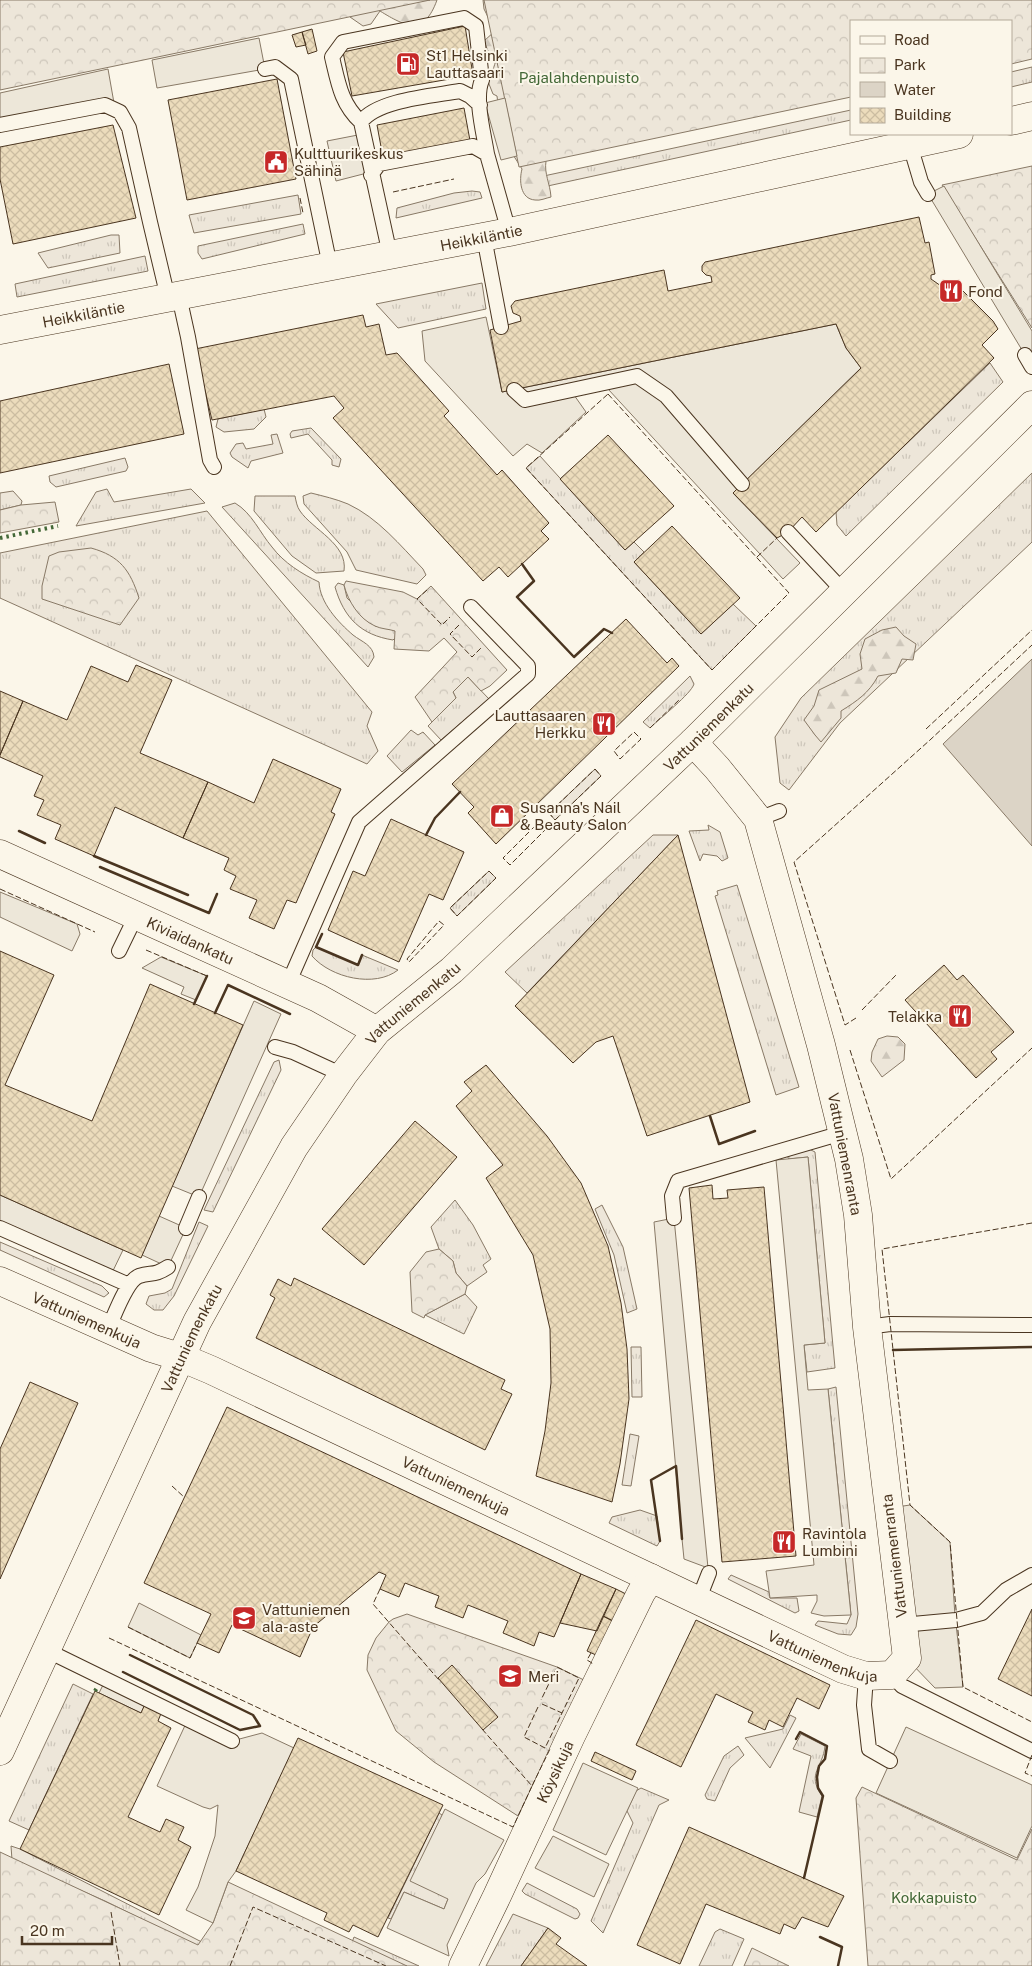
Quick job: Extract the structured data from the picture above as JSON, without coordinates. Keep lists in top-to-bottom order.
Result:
{
  "streets": {
    "street": [
      "Heikkiläntie",
      "Vattuniemenkatu",
      "Kiviaidankatu",
      "Vattuniemenranta",
      "Vattuniemenkuja",
      "Köysikuja"
    ]
  },
  "crossings": [
    ["Vattuniemenkatu", "Kiviaidankatu"],
    ["Vattuniemenkatu", "Vattuniemenranta"],
    ["Vattuniemenkatu", "Vattuniemenkuja"],
    ["Vattuniemenranta", "Vattuniemenkuja"],
    ["Vattuniemenkuja", "Köysikuja"]
  ],
  "parks": ["Pajalahdenpuisto", "Kokkapuisto"],
  "places": {
    "fuel station": ["St1 Helsinki Lauttasaari"],
    "public building": ["Kulttuurikeskus Sähinä"],
    "restaurant": [
      "Fond",
      "Lauttasaaren Herkku",
      "Telakka",
      "Ravintola Lumbini"
    ],
    "shop": ["Susanna's Nail & Beauty Salon"],
    "school or university": ["Vattuniemen ala-aste", "Meri"]
  },
  "legend": [
    "Road",
    "Park",
    "Water",
    "Building"
  ],
  "scale_bar": "20 m"
}
